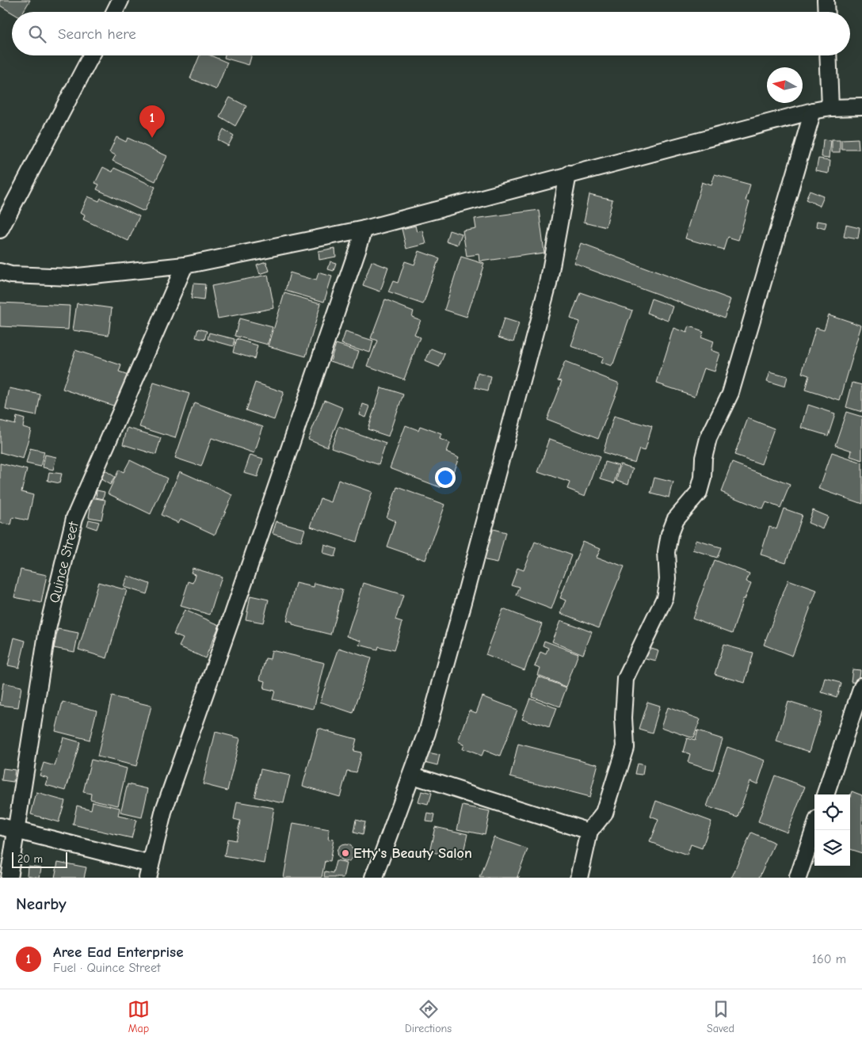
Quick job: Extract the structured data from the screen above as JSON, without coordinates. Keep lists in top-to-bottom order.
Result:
{
  "streets": {
    "street": ["Quince Street"]
  },
  "places": ["Etty's Beauty Salon"],
  "scale_bar": "20 m",
  "north": "left",
  "page": {
    "search": "Search here",
    "pins": "1",
    "scale": "20 m",
    "heading": "Nearby",
    "list": [
      {
        "mark": "1",
        "name": "Aree Ead Enterprise",
        "note": "Fuel · Quince Street",
        "value": "160 m"
      }
    ],
    "nav": ["Map", "Directions", "Saved"]
  }
}
